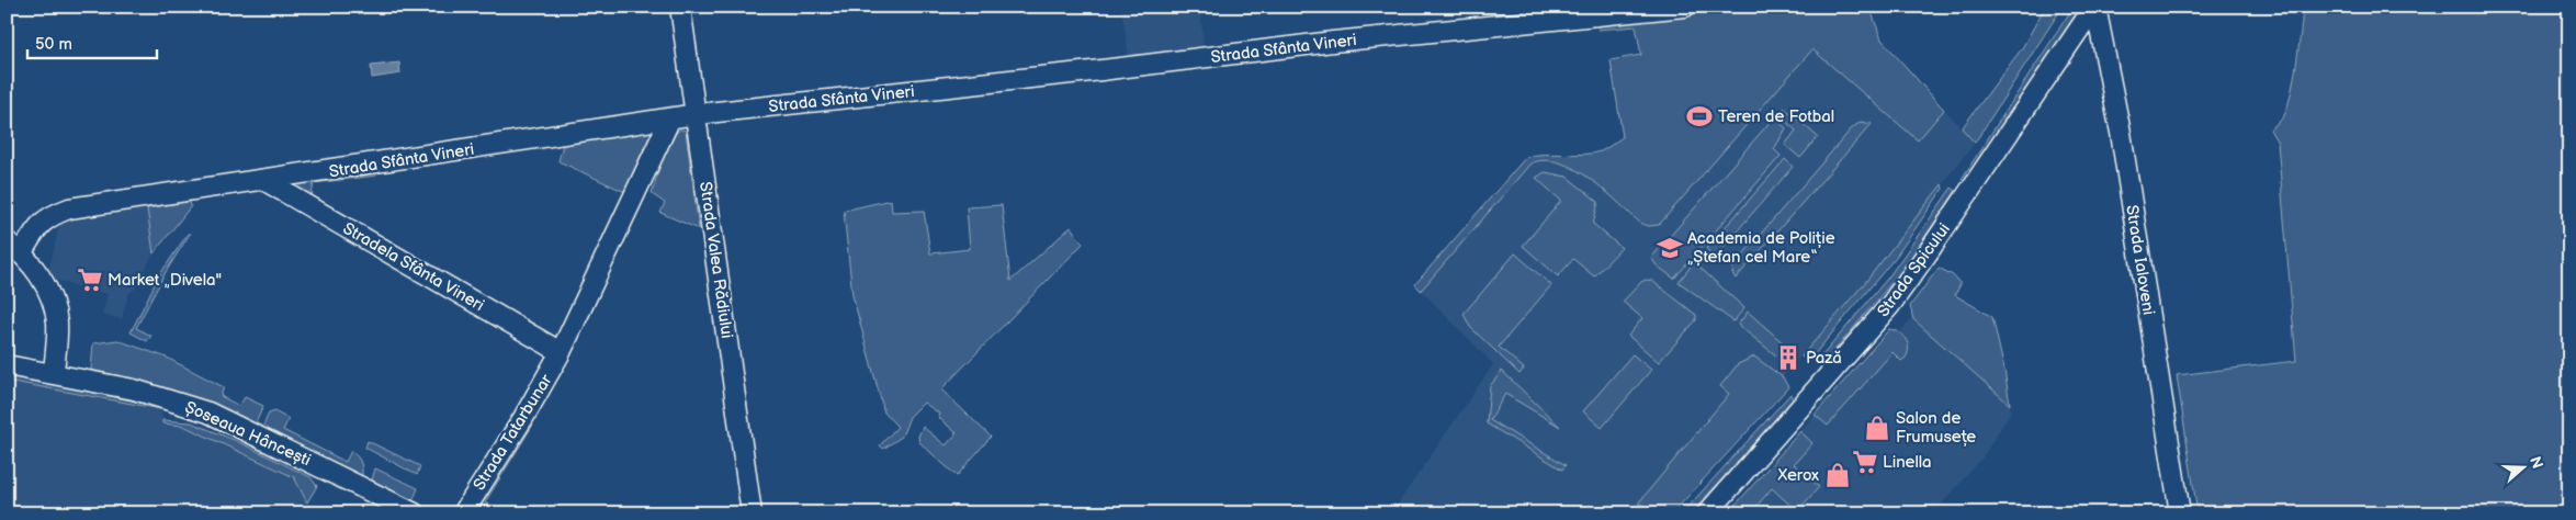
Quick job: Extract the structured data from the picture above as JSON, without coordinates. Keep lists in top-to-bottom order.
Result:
{
  "streets": {
    "street": [
      "Strada Sfânta Vineri",
      "Strada Valea Rădiului",
      "Strada Ialoveni",
      "Stradela Sfânta Vineri",
      "Strada Spicului",
      "Strada Tatarbunar",
      "Șoseaua Hâncești"
    ]
  },
  "crossings": [
    ["Strada Sfânta Vineri", "Strada Valea Rădiului"],
    ["Strada Sfânta Vineri", "Stradela Sfânta Vineri"],
    ["Strada Ialoveni", "Strada Spicului"],
    ["Stradela Sfânta Vineri", "Strada Tatarbunar"]
  ],
  "places": {
    "sports": ["Teren de Fotbal"],
    "school or university": ["Academia de Poliție „Ștefan cel Mare“"],
    "supermarket": ["Market „Divela\"", "Linella"],
    "building": ["Pază"],
    "shop": ["Salon de Frumusețe", "Xerox"]
  },
  "scale_bar": "50 m",
  "north": "right"
}
